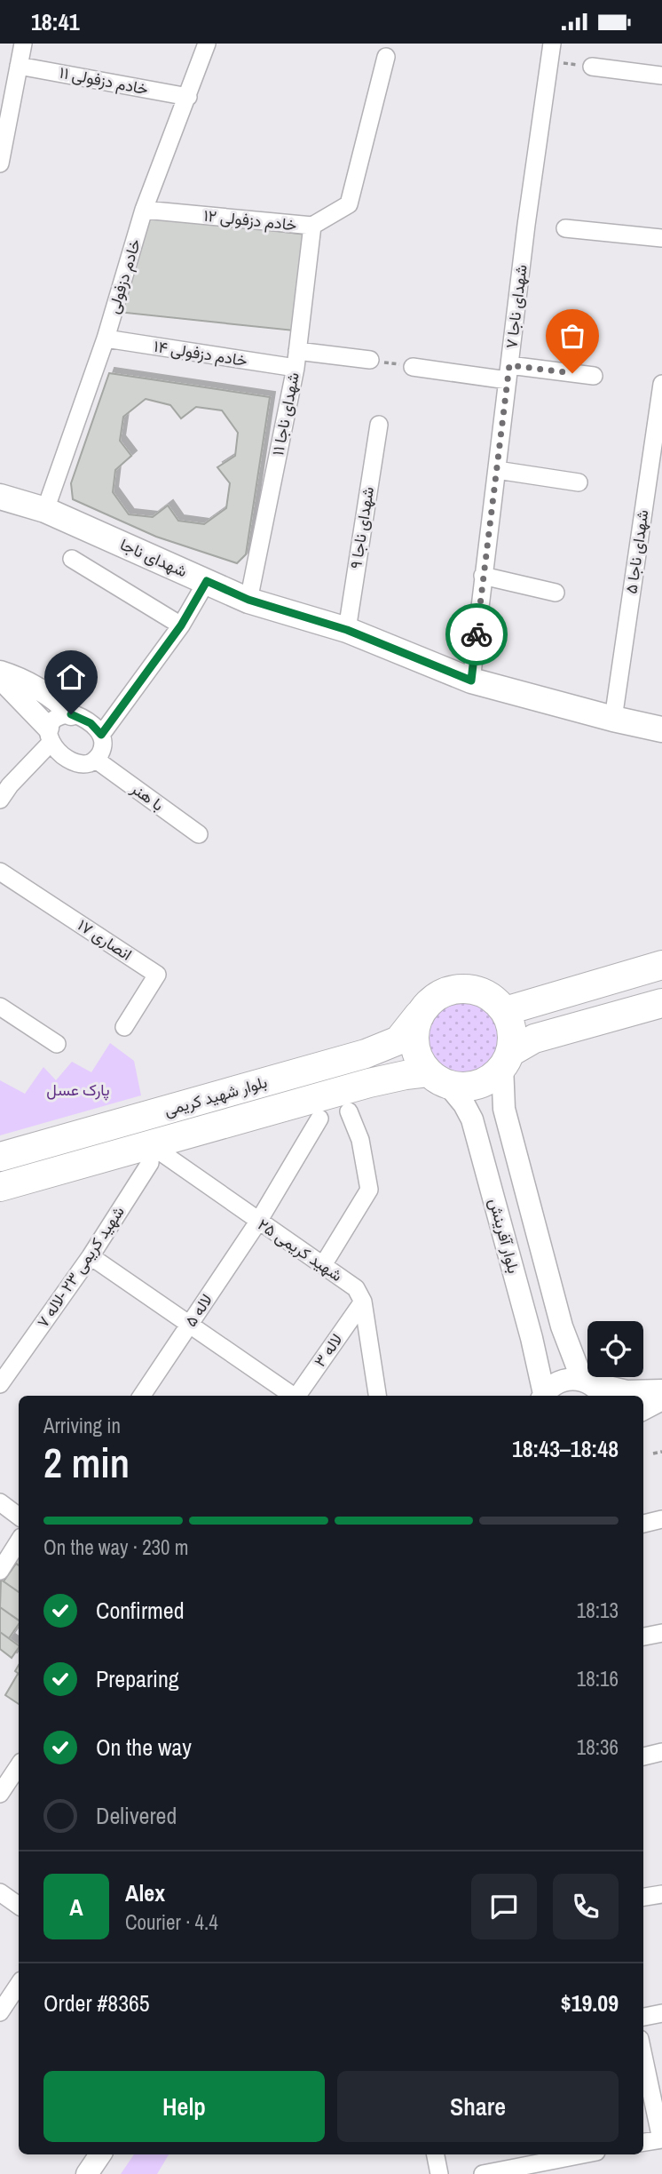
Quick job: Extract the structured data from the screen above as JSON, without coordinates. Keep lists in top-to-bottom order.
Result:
{
  "streets": {
    "main road": ["شهدای ناجا", "بلوار شهید کریمی"],
    "street": [
      "خادم دزفولی ۱۱",
      "خادم دزفولی ۱۲",
      "خادم دزفولی",
      "شهدای ناجا ۷",
      "خادم دزفولی ۱۴",
      "شهدای ناجا ۱۱",
      "شهدای ناجا ۹",
      "شهدای ناجا ۵",
      "با هنر",
      "انصاری ۱۷",
      "بلوار آفرینش",
      "شهید کریمی ۲۵",
      "شهید کریمی ۲۳ -لاله ۷",
      "لاله ۵",
      "لاله ۳"
    ]
  },
  "crossings": [
    ["خادم دزفولی ۱۱", "خادم دزفولی"],
    ["خادم دزفولی ۱۲", "خادم دزفولی"],
    ["خادم دزفولی ۱۲", "شهدای ناجا ۱۱"],
    ["خادم دزفولی", "خادم دزفولی ۱۴"],
    ["خادم دزفولی", "شهدای ناجا"],
    ["شهدای ناجا ۷", "شهدای ناجا"],
    ["خادم دزفولی ۱۴", "شهدای ناجا ۱۱"],
    ["شهدای ناجا ۱۱", "شهدای ناجا"],
    ["شهدای ناجا ۹", "شهدای ناجا"],
    ["شهدای ناجا ۵", "شهدای ناجا"],
    ["بلوار شهید کریمی", "بلوار آفرینش"],
    ["بلوار شهید کریمی", "شهید کریمی ۲۵"],
    ["بلوار شهید کریمی", "شهید کریمی ۲۳ -لاله ۷"],
    ["شهید کریمی ۲۵", "شهید کریمی ۲۳ -لاله ۷"],
    ["شهید کریمی ۲۵", "لاله ۵"],
    ["شهید کریمی ۲۵", "لاله ۳"]
  ],
  "parks": ["پارک عسل"],
  "page": {
    "status": "18:41",
    "heading": ["2 min", "Arriving in", "18:43–18:48"],
    "panel": [
      "Alex",
      "Courier · 4.4",
      "Order #8365",
      "$19.09"
    ],
    "bar": "On the way · 230 m",
    "list": [
      ["Confirmed", "18:13"],
      ["Preparing", "18:16"],
      ["On the way", "18:36"],
      "Delivered"
    ],
    "round": "A",
    "buttons": ["Help", "Share"]
  }
}
